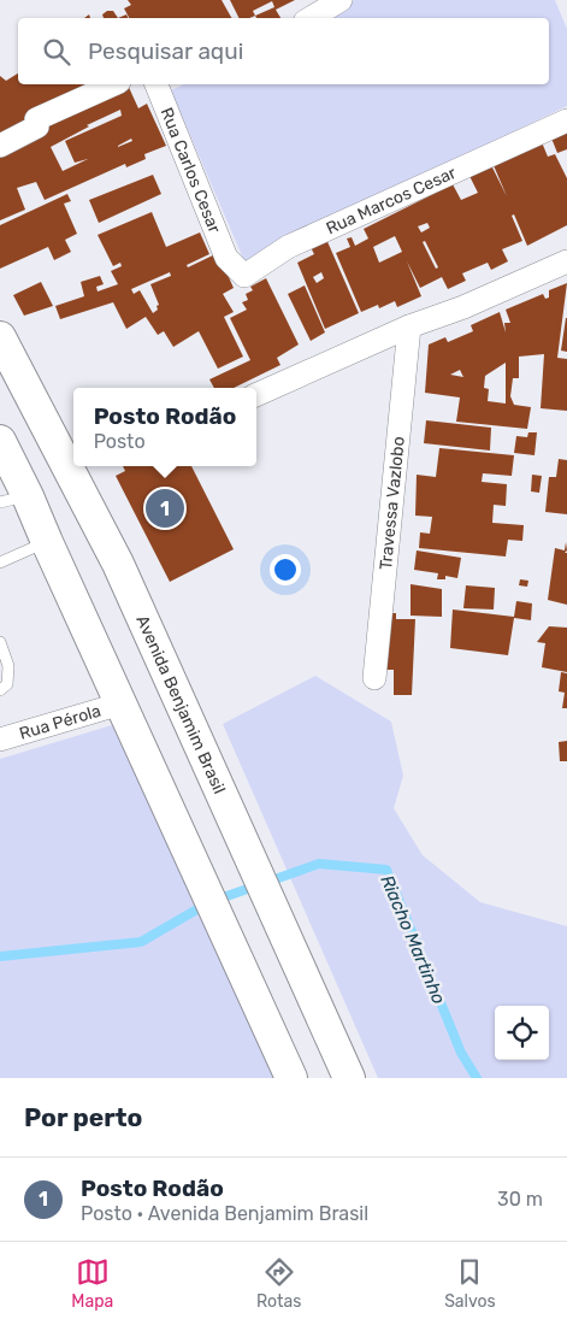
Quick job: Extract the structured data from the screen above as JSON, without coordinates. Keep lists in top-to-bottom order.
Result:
{
  "streets": {
    "main road": ["Avenida Benjamim Brasil"],
    "street": [
      "Rua Carlos Cesar",
      "Rua Marcos Cesar",
      "Travessa Vazlobo",
      "Rua Pérola"
    ]
  },
  "crossings": [
    ["Rua Carlos Cesar", "Rua Marcos Cesar"]
  ],
  "water": ["Riacho Martinho"],
  "page": {
    "search": "Pesquisar aqui",
    "popup": ["Posto Rodão", "Posto"],
    "pins": "1",
    "heading": "Por perto",
    "list": [
      {
        "mark": "1",
        "name": "Posto Rodão",
        "note": "Posto · Avenida Benjamim Brasil",
        "value": "30 m"
      }
    ],
    "nav": ["Mapa", "Rotas", "Salvos"]
  }
}
